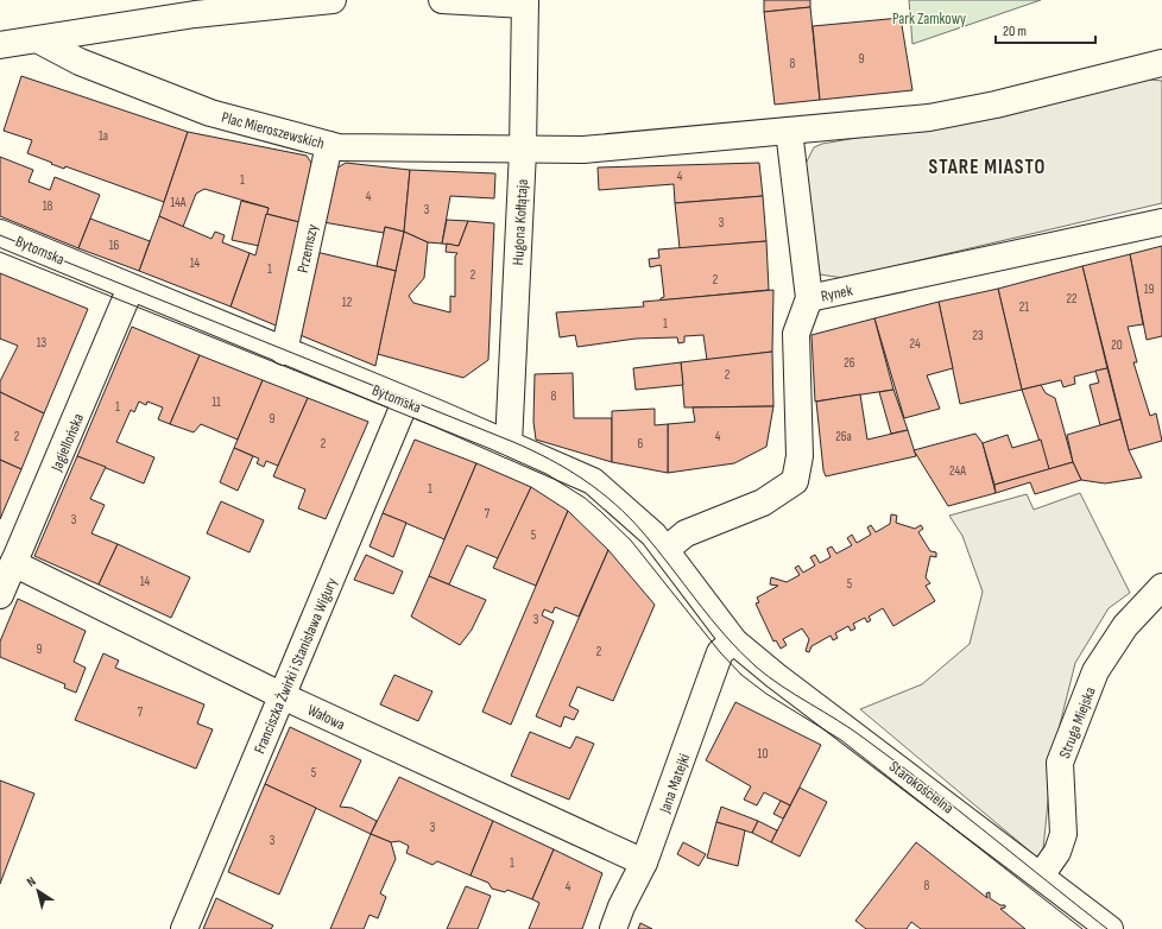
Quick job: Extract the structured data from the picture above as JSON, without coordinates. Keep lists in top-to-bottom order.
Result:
{
  "streets": {
    "street": [
      "Plac Mieroszewskich",
      "Hugona Kołłątaja",
      "Przemszy",
      "Bytomska",
      "Rynek",
      "Jagiellońska",
      "Franciszka Żwirki i Stanisława Wigury",
      "Wałowa",
      "Struga Miejska",
      "Jana Matejki",
      "Starokościelna"
    ]
  },
  "crossings": [
    ["Plac Mieroszewskich", "Hugona Kołłątaja"],
    ["Plac Mieroszewskich", "Przemszy"],
    ["Hugona Kołłątaja", "Bytomska"],
    ["Przemszy", "Bytomska"],
    ["Bytomska", "Rynek"],
    ["Bytomska", "Jagiellońska"],
    ["Bytomska", "Franciszka Żwirki i Stanisława Wigury"],
    ["Bytomska", "Jana Matejki"],
    ["Bytomska", "Starokościelna"],
    ["Jagiellońska", "Wałowa"],
    ["Franciszka Żwirki i Stanisława Wigury", "Wałowa"],
    ["Wałowa", "Jana Matejki"],
    ["Struga Miejska", "Starokościelna"],
    ["Jana Matejki", "Starokościelna"]
  ],
  "districts": ["STARE MIASTO"],
  "parks": ["Park Zamkowy"],
  "house_numbers": [
    "9",
    "8",
    "1a",
    "4",
    "1",
    "4",
    "14A",
    "18",
    "3",
    "3",
    "16",
    "14",
    "1",
    "2",
    "2",
    "19",
    "22",
    "12",
    "21",
    "1",
    "23",
    "13",
    "24",
    "20",
    "26",
    "2",
    "8",
    "11",
    "1",
    "9",
    "2",
    "4",
    "26a",
    "2",
    "6",
    "24A",
    "1",
    "7",
    "3",
    "5",
    "14",
    "5",
    "3",
    "9",
    "2",
    "7",
    "10",
    "5",
    "3",
    "3",
    "1",
    "8",
    "4"
  ],
  "scale_bar": "20 m",
  "north": "top left"
}
